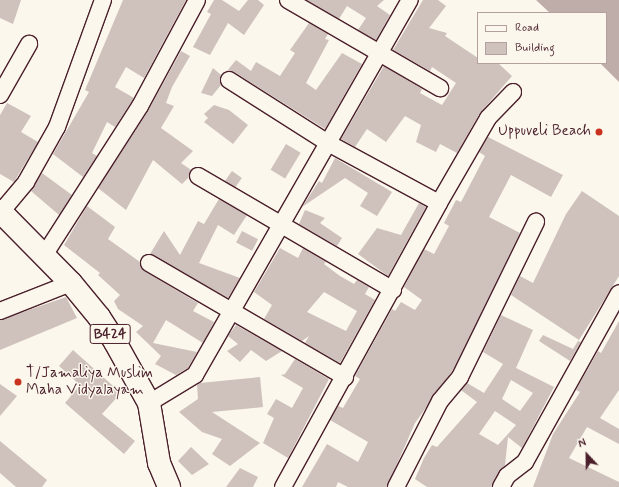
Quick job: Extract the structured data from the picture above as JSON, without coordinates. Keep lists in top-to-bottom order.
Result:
{
  "streets": {
    "main road": ["B424"]
  },
  "places": ["Uppuveli Beach", "T/Jamaliya Muslim Maha Vidyalayam"],
  "legend": ["Road", "Building"],
  "north": "top"
}
